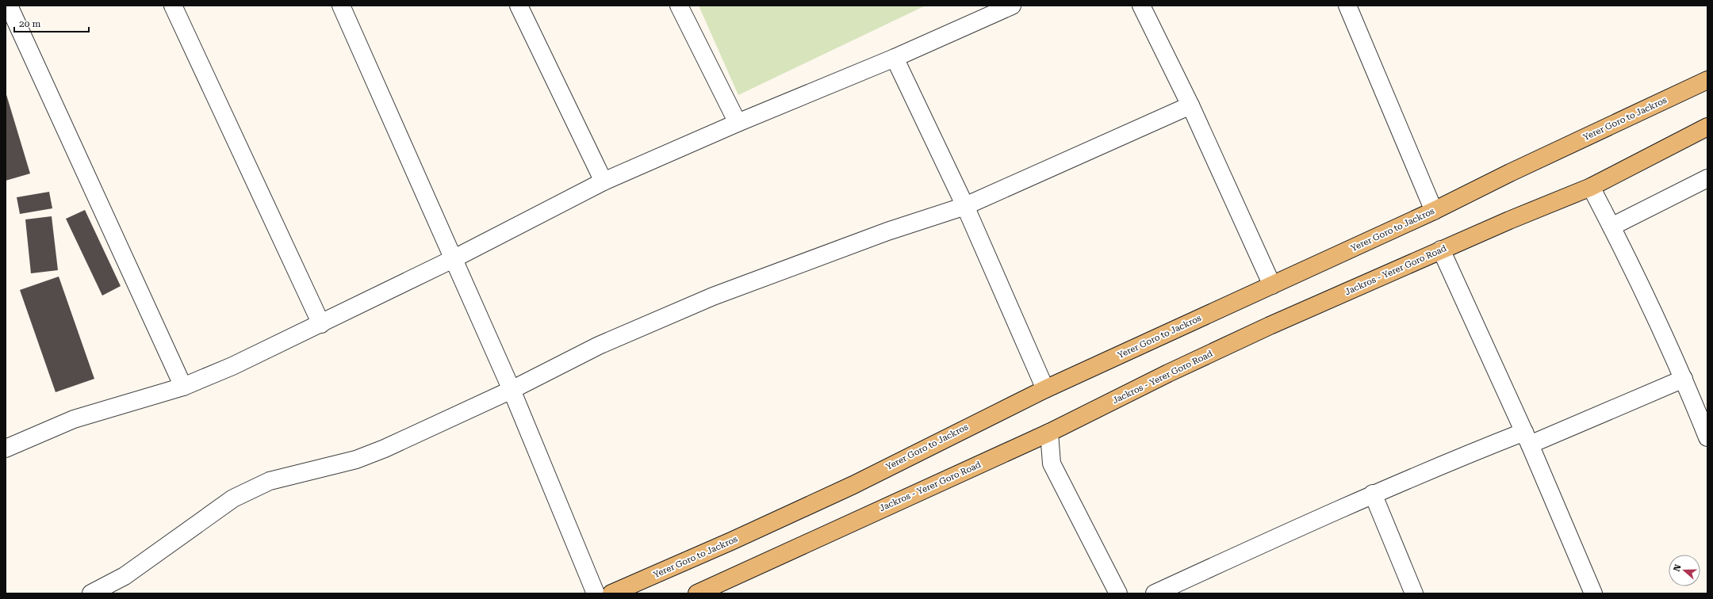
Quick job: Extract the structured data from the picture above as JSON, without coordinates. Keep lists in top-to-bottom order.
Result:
{
  "streets": {
    "main road": ["Yerer Goro to Jackros", "Jackros - Yerer Goro Road"]
  },
  "scale_bar": "20 m",
  "north": "left"
}
